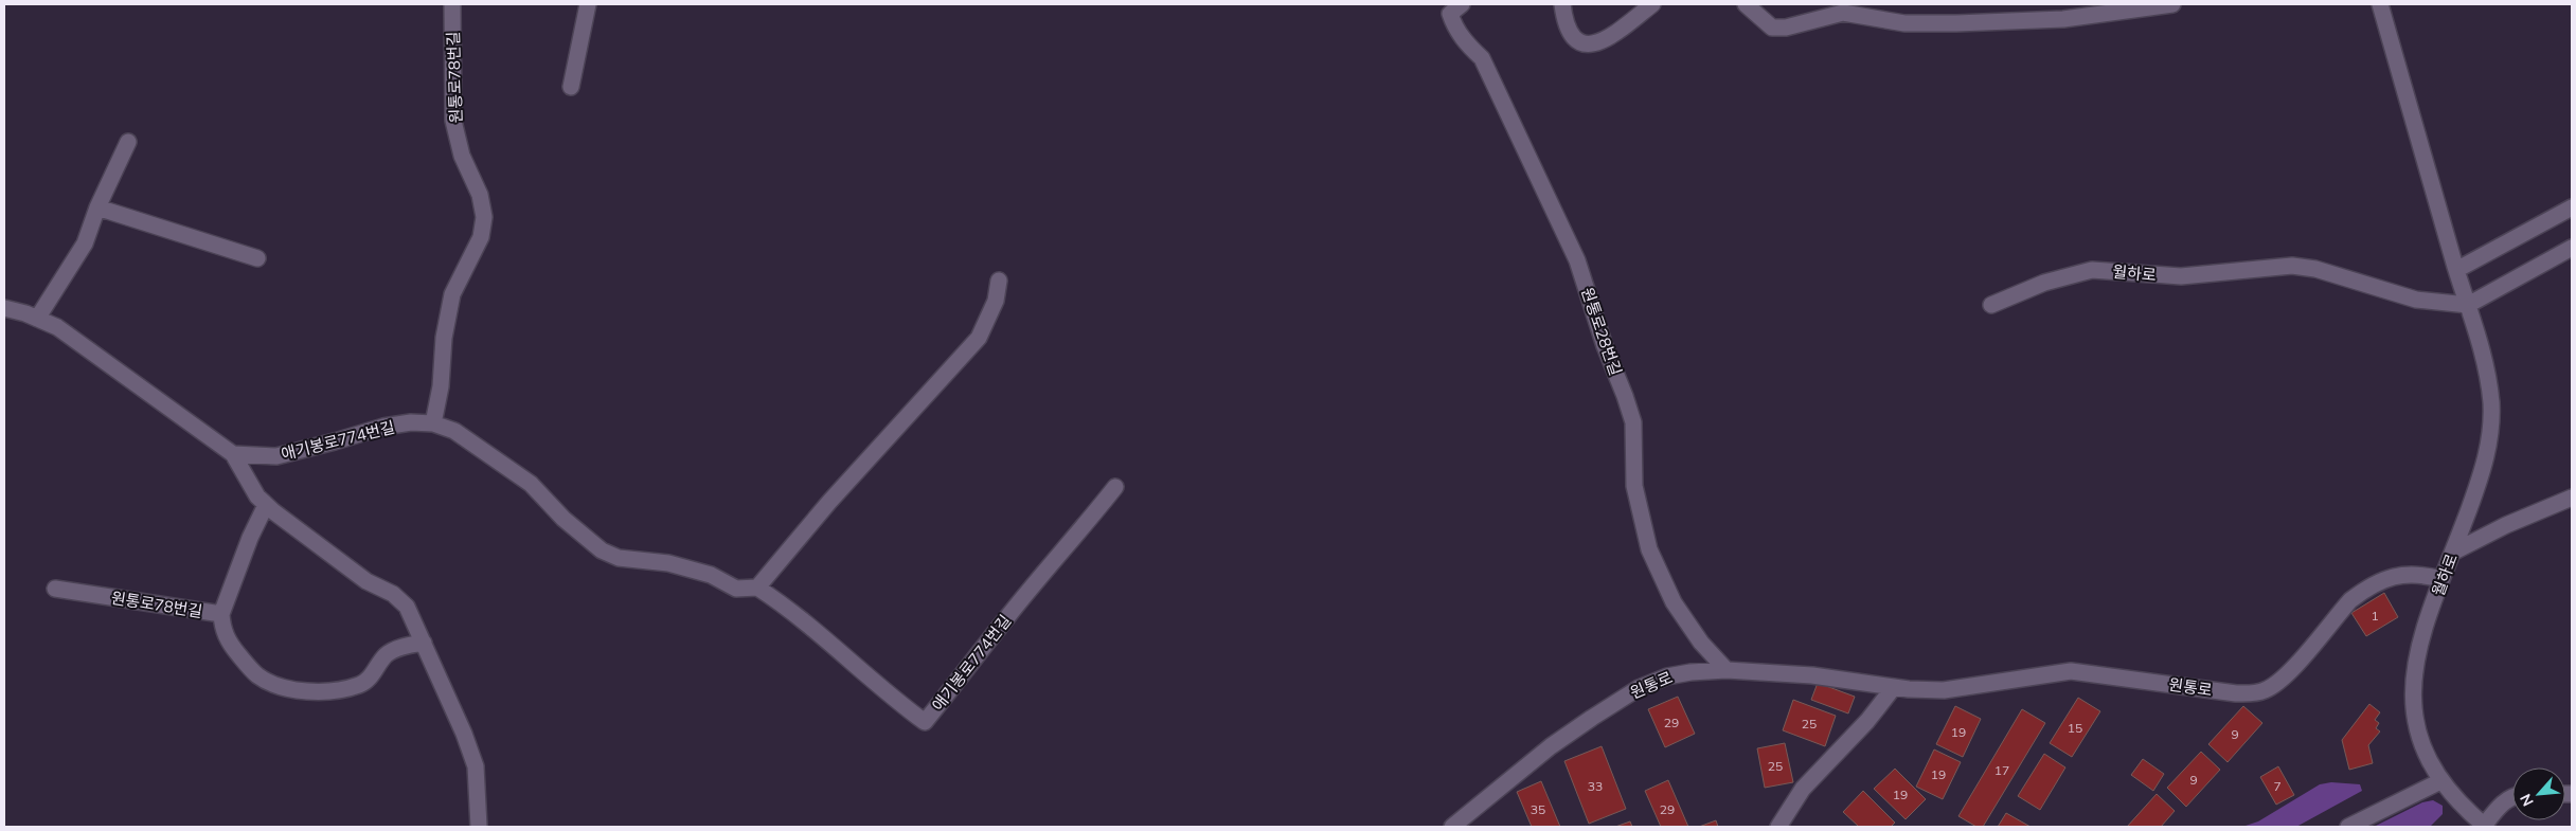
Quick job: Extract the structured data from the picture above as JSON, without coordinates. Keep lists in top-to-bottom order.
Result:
{
  "streets": {
    "street": [
      "원통로78번길",
      "월하로",
      "원통로28번길",
      "애기봉로774번길",
      "원통로"
    ]
  },
  "crossings": [
    ["원통로78번길", "애기봉로774번길"],
    ["월하로", "원통로"],
    ["원통로28번길", "원통로"]
  ],
  "house_numbers": [
    "1",
    "29",
    "25",
    "15",
    "19",
    "9",
    "25",
    "17",
    "19",
    "9",
    "33",
    "7",
    "19",
    "35",
    "29"
  ],
  "north": "bottom left"
}
